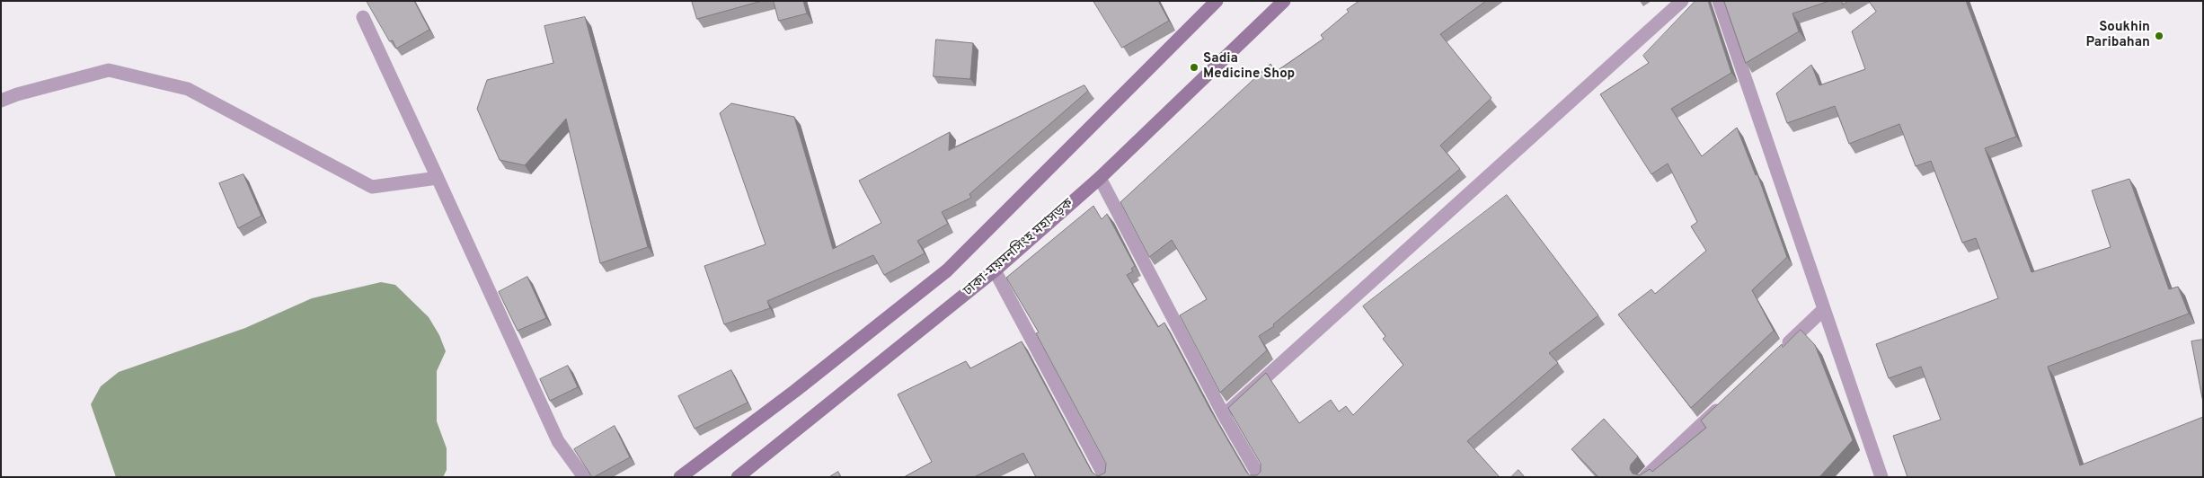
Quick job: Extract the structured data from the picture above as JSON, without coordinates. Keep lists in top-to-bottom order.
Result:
{
  "streets": {
    "main road": ["ঢাকা-ময়মনসিংহ মহাসড়ক"]
  },
  "places": ["Soukhin Paribahan", "Sadia Medicine Shop"]
}
